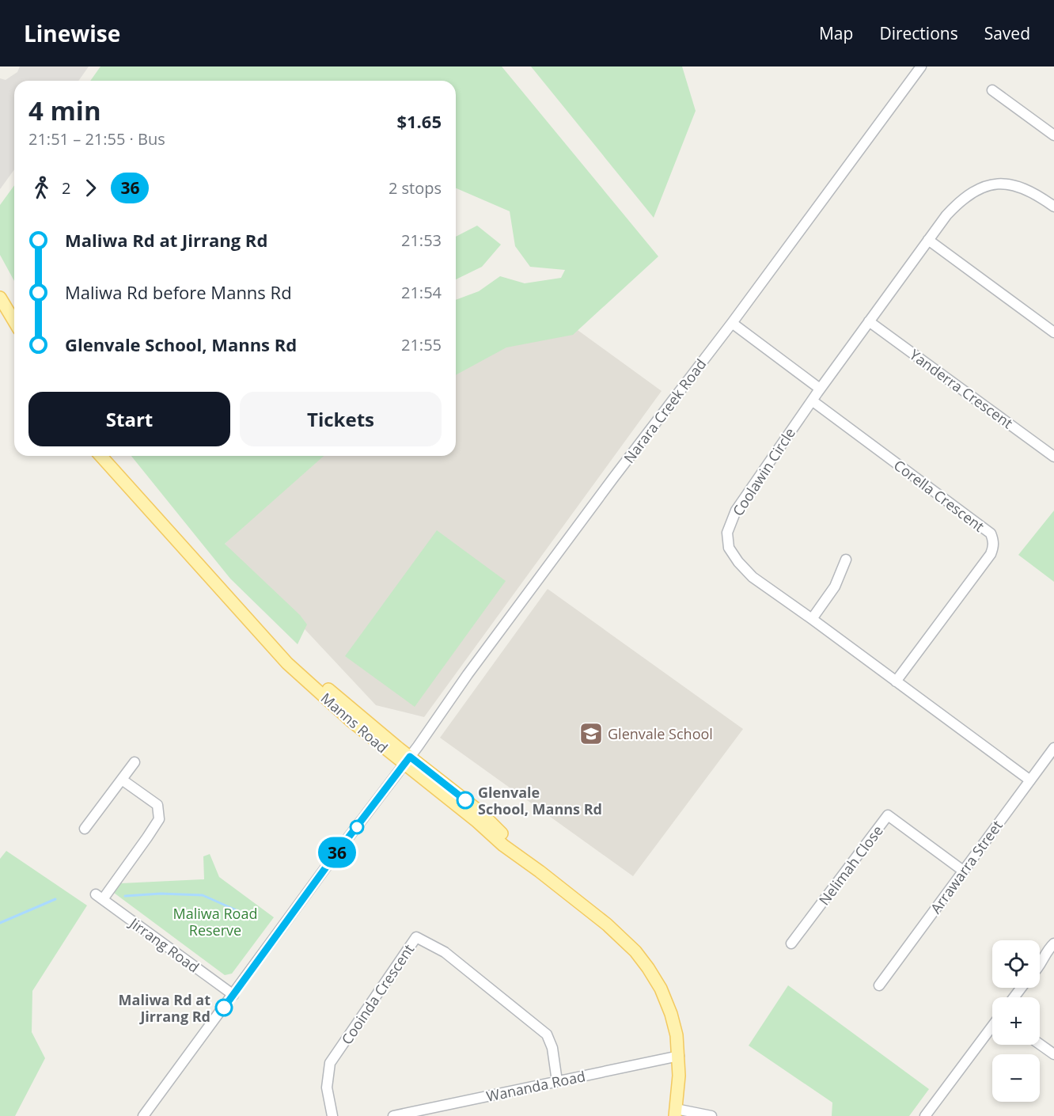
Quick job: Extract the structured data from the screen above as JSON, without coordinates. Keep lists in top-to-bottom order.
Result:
{
  "streets": {
    "main road": ["Manns Road"],
    "street": [
      "Yanderra Crescent",
      "Narara Creek Road",
      "Coolawin Circle",
      "Corella Crescent",
      "Nelimah Close",
      "Arrawarra Street",
      "Jirrang Road",
      "Cooinda Crescent",
      "Wananda Road"
    ]
  },
  "crossings": [
    ["Yanderra Crescent", "Coolawin Circle"],
    ["Narara Creek Road", "Manns Road"],
    ["Narara Creek Road", "Jirrang Road"],
    ["Coolawin Circle", "Corella Crescent"],
    ["Coolawin Circle", "Arrawarra Street"],
    ["Manns Road", "Wananda Road"],
    ["Nelimah Close", "Arrawarra Street"],
    ["Cooinda Crescent", "Wananda Road"]
  ],
  "parks": ["Maliwa Road Reserve"],
  "places": {
    "school or university": ["Glenvale School"],
    "other": ["Glenvale School, Manns Rd", "Maliwa Rd at Jirrang Rd"]
  },
  "lines": ["bus line 36"],
  "page": {
    "header": "Linewise",
    "nav": ["Map", "Directions", "Saved"],
    "on_map": "36",
    "heading": ["4 min", "21:51 – 21:55 · Bus", "$1.65"],
    "legs": ["2", "36", "2 stops"],
    "list": [
      {
        "name": "Maliwa Rd at Jirrang Rd",
        "value": "21:53"
      },
      {
        "name": "Maliwa Rd before Manns Rd",
        "value": "21:54"
      },
      {
        "name": "Glenvale School, Manns Rd",
        "value": "21:55"
      }
    ],
    "buttons": ["Start", "Tickets"],
    "map_buttons": ["+", "−"]
  }
}
